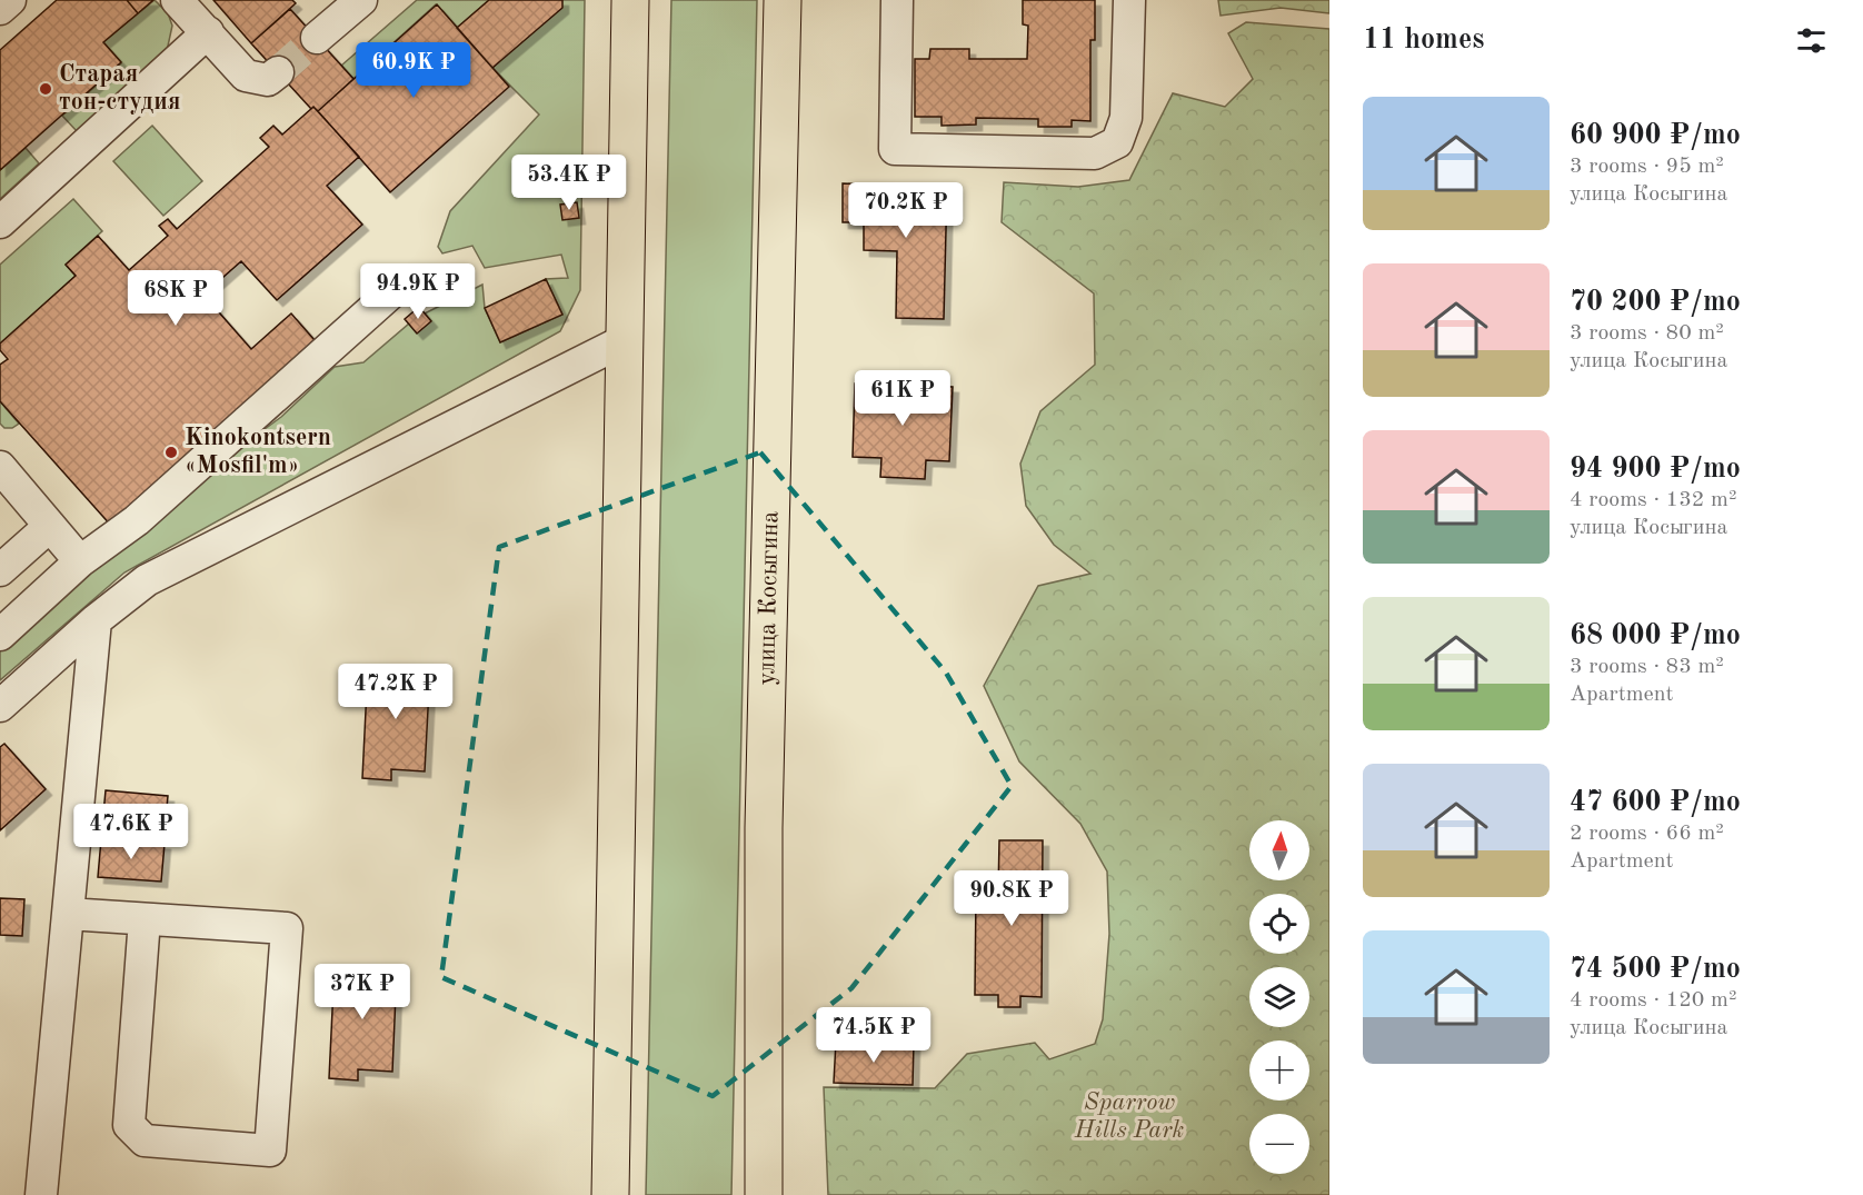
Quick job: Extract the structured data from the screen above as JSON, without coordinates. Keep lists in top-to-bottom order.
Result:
{
  "streets": {
    "main road": ["улица Косыгина"]
  },
  "parks": ["Sparrow Hills Park"],
  "places": ["Старая тон-студия", "Kinokontsern «Mosfil'm»"],
  "north": "top",
  "page": {
    "heading": "11 homes",
    "price": [
      "60.9K ₽",
      "53.4K ₽",
      "70.2K ₽",
      "94.9K ₽",
      "68K ₽",
      "61K ₽",
      "47.2K ₽",
      "47.6K ₽",
      "90.8K ₽",
      "37K ₽",
      "74.5K ₽"
    ],
    "list": [
      {
        "name": "60 900 ₽/mo",
        "note": "3 rooms · 95 m² · улица Косыгина"
      },
      {
        "name": "70 200 ₽/mo",
        "note": "3 rooms · 80 m² · улица Косыгина"
      },
      {
        "name": "94 900 ₽/mo",
        "note": "4 rooms · 132 m² · улица Косыгина"
      },
      {
        "name": "68 000 ₽/mo",
        "note": "3 rooms · 83 m² · Apartment"
      },
      {
        "name": "47 600 ₽/mo",
        "note": "2 rooms · 66 m² · Apartment"
      },
      {
        "name": "74 500 ₽/mo",
        "note": "4 rooms · 120 m² · улица Косыгина"
      }
    ],
    "map_buttons": ["+", "−"]
  }
}
